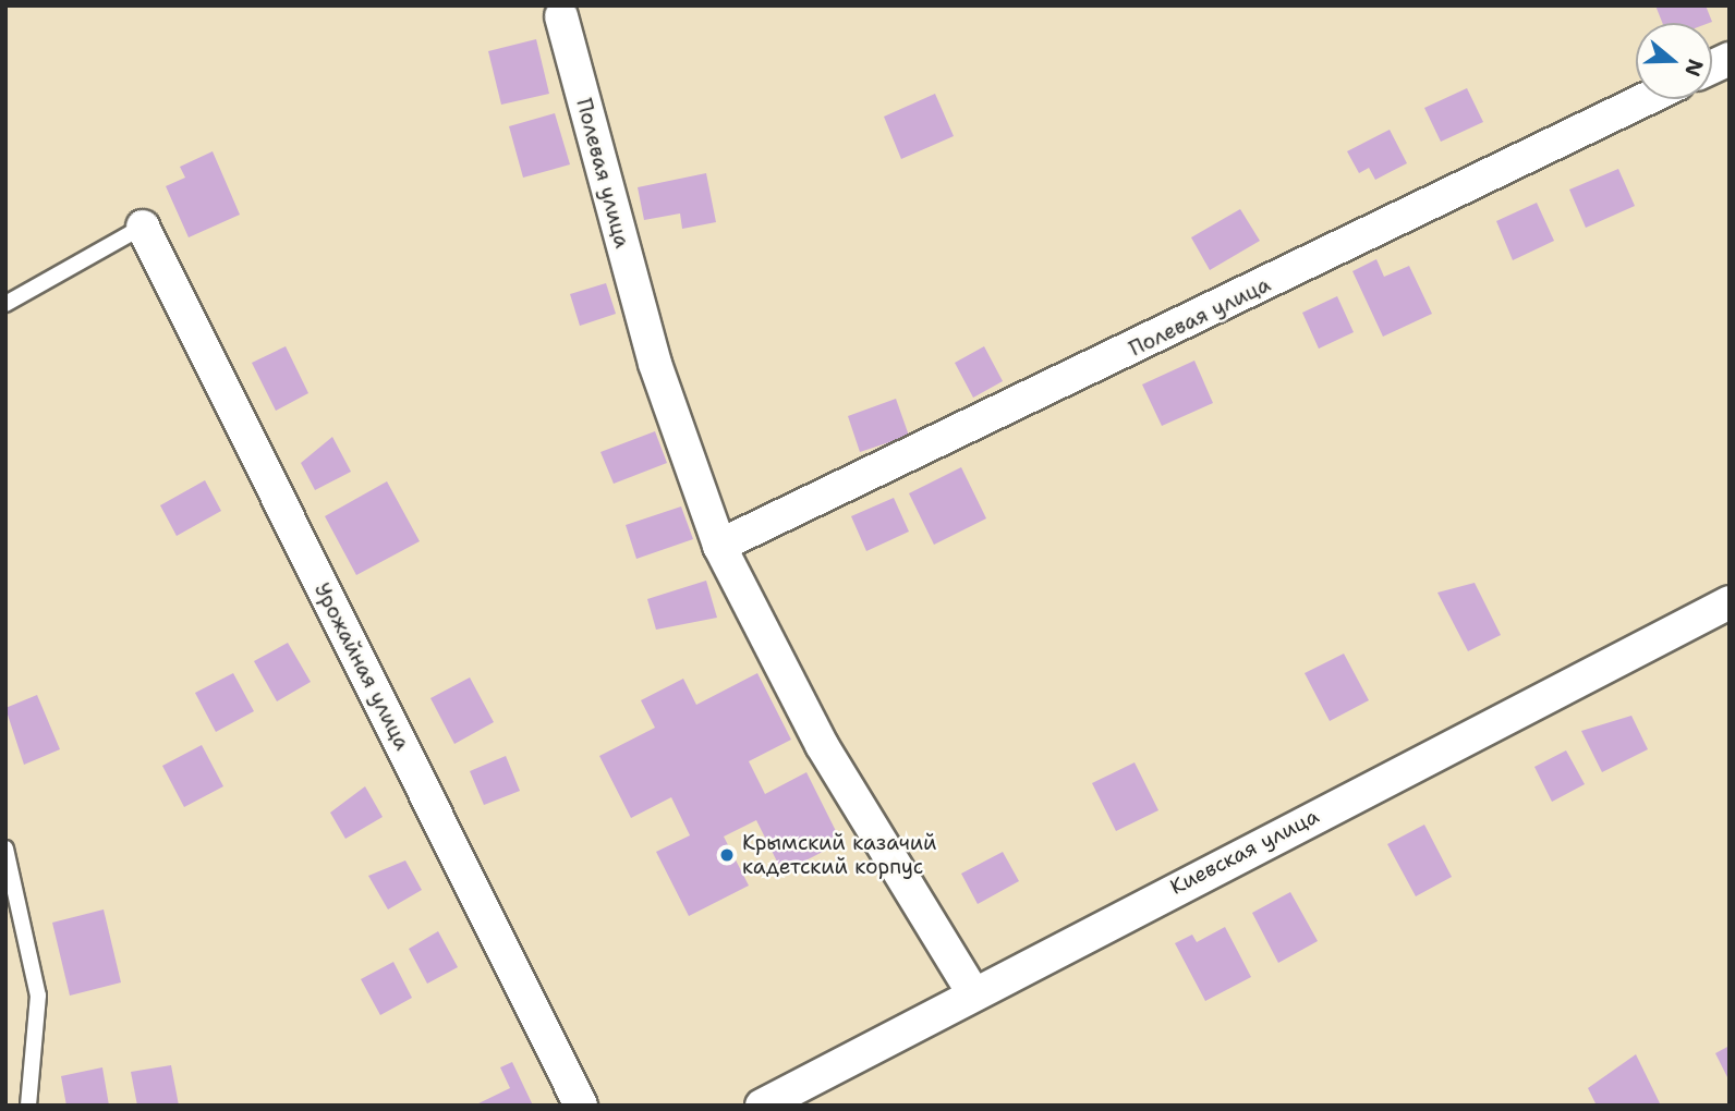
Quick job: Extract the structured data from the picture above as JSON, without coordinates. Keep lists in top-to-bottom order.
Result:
{
  "streets": {
    "street": ["Полевая улица", "Урожайная улица", "Киевская улица"]
  },
  "crossings": [
    ["Полевая улица", "Киевская улица"]
  ],
  "places": ["Крымский казачий кадетский корпус"],
  "north": "right"
}
